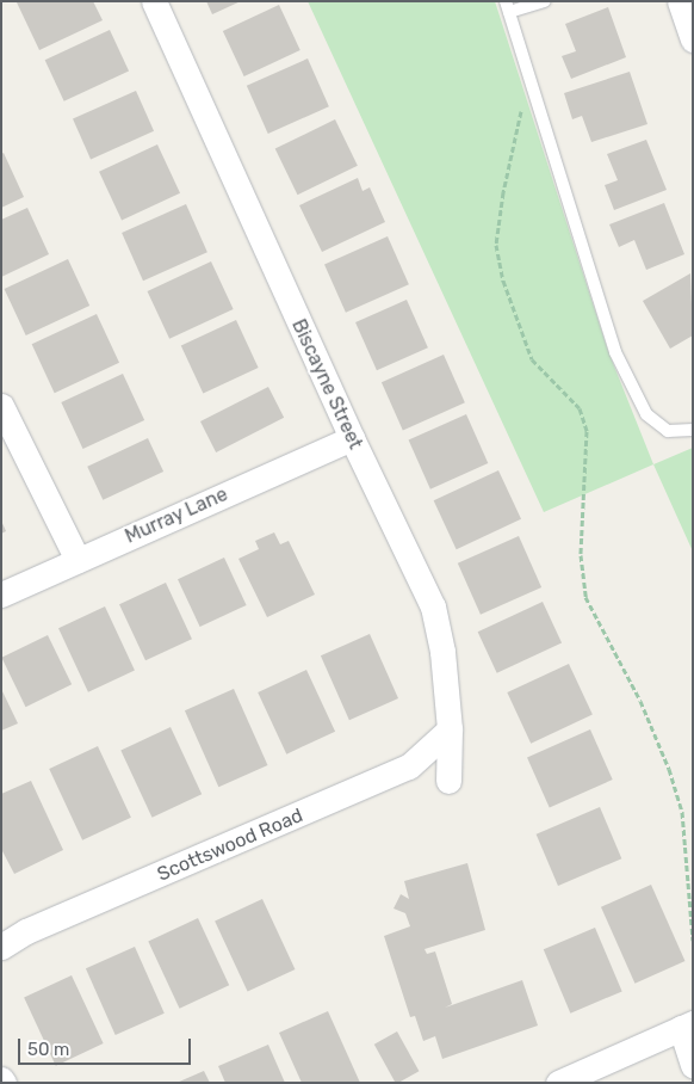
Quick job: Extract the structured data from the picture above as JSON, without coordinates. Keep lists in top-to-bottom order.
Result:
{
  "streets": {
    "street": ["Biscayne Street", "Murray Lane", "Scottswood Road"]
  },
  "crossings": [
    ["Biscayne Street", "Murray Lane"],
    ["Biscayne Street", "Scottswood Road"]
  ],
  "scale_bar": "50 m"
}
